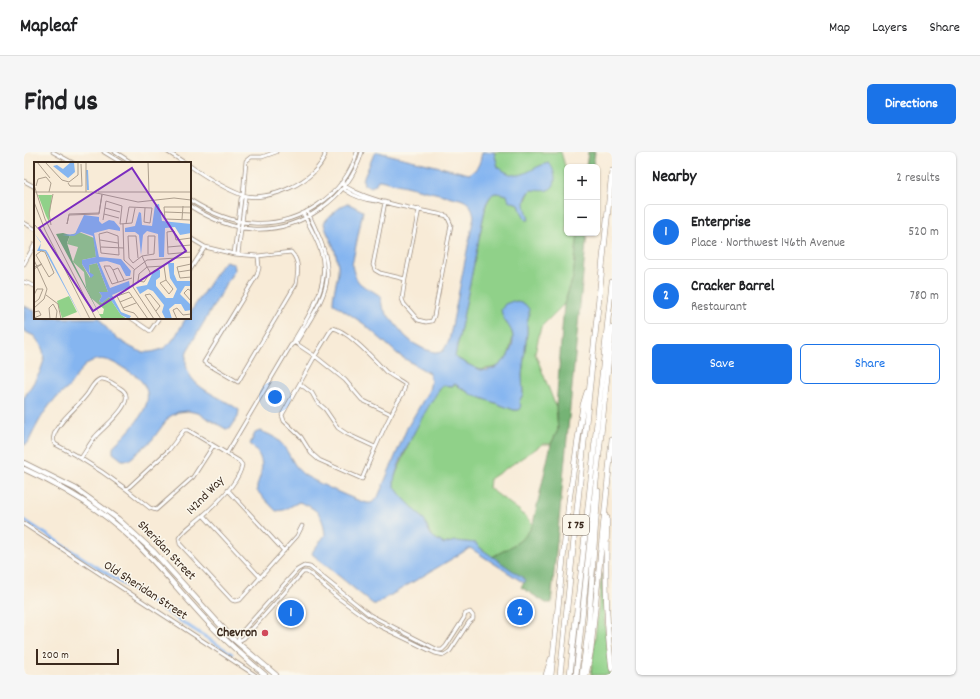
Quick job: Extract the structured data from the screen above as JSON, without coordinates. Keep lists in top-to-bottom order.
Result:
{
  "streets": {
    "highway": ["I 75"],
    "main road": ["Sheridan Street"],
    "street": ["142nd Way", "Old Sheridan Street"]
  },
  "places": ["Chevron"],
  "scale_bar": "200 m",
  "page": {
    "header": "Mapleaf",
    "nav": ["Map", "Layers", "Share"],
    "title": "Find us",
    "buttons": [
      "Directions",
      ["Save", "Share"]
    ],
    "heading": ["Nearby", "2 results"],
    "map_buttons": ["+", "−"],
    "list": [
      {
        "mark": "1",
        "name": "Enterprise",
        "note": "Place · Northwest 146th Avenue",
        "value": "520 m"
      },
      {
        "mark": "2",
        "name": "Cracker Barrel",
        "note": "Restaurant",
        "value": "780 m"
      }
    ],
    "pins": ["2", "1"],
    "scale": "200 m"
  }
}
